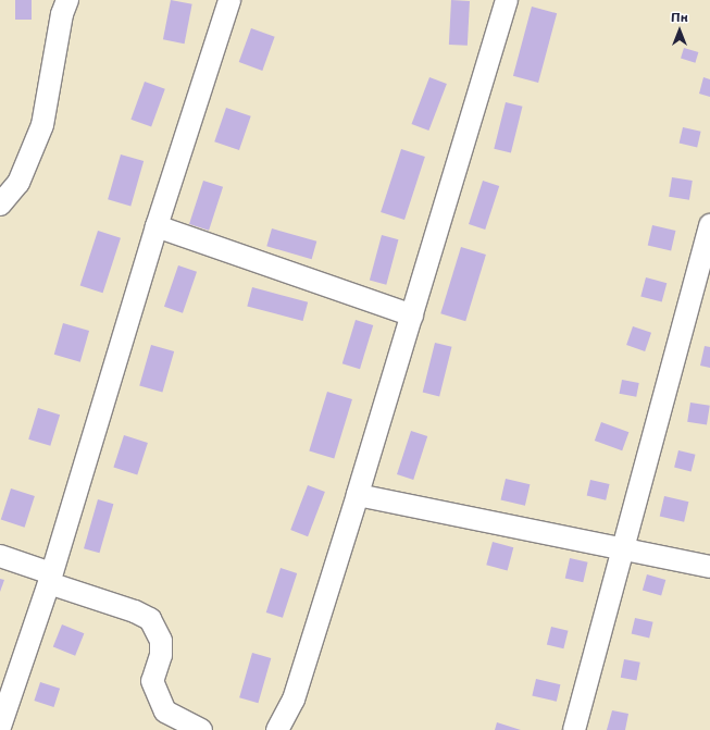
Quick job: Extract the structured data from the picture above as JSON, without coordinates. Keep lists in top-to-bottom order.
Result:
{
  "north": "top"
}
